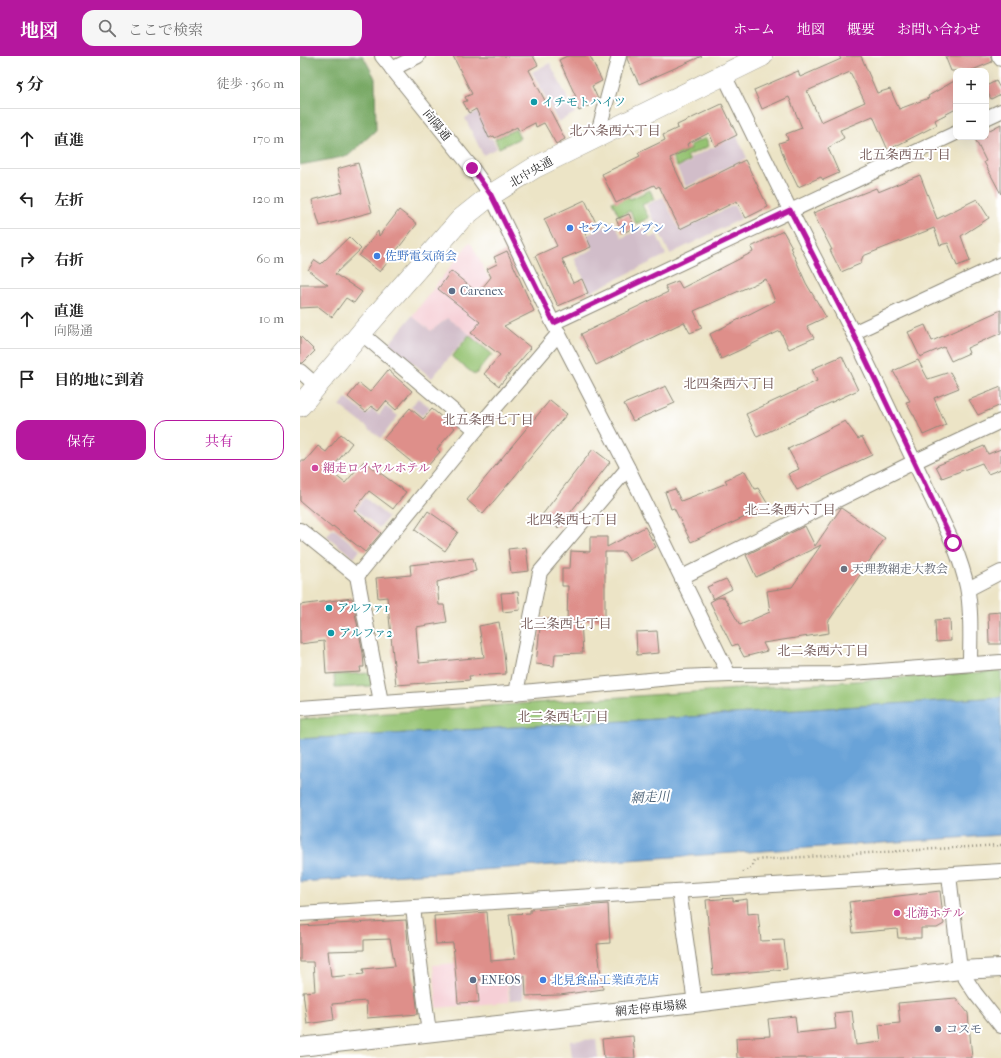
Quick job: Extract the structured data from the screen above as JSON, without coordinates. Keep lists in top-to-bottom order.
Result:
{
  "streets": {
    "highway": ["北中央通"],
    "main road": ["網走停車場線"],
    "street": ["向陽通"]
  },
  "crossings": [
    ["向陽通", "北中央通"]
  ],
  "districts": [
    "北六条西六丁目",
    "北五条西五丁目",
    "北四条西六丁目",
    "北五条西七丁目",
    "北三条西六丁目",
    "北四条西七丁目",
    "北三条西七丁目",
    "北二条西六丁目",
    "北二条西七丁目"
  ],
  "water": ["網走川"],
  "places": [
    "イチモトハイツ",
    "セブン-イレブン",
    "佐野電気商会",
    "Carenex",
    "網走ロイヤルホテル",
    "天理教網走大教会",
    "アルファ1",
    "アルファ2",
    "北海ホテル",
    "ENEOS",
    "北見食品工業直売店",
    "コスモ"
  ],
  "page": {
    "header": "地図",
    "search": "ここで検索",
    "nav": [
      "ホーム",
      "地図",
      "概要",
      "お問い合わせ"
    ],
    "heading": ["5 分", "徒歩 · 360 m"],
    "map_buttons": ["+", "−"],
    "list": [
      ["直進", "170 m"],
      ["左折", "120 m"],
      ["右折", "60 m"],
      ["直進", "向陽通", "10 m"],
      "目的地に到着"
    ],
    "buttons": ["保存", "共有"]
  }
}
